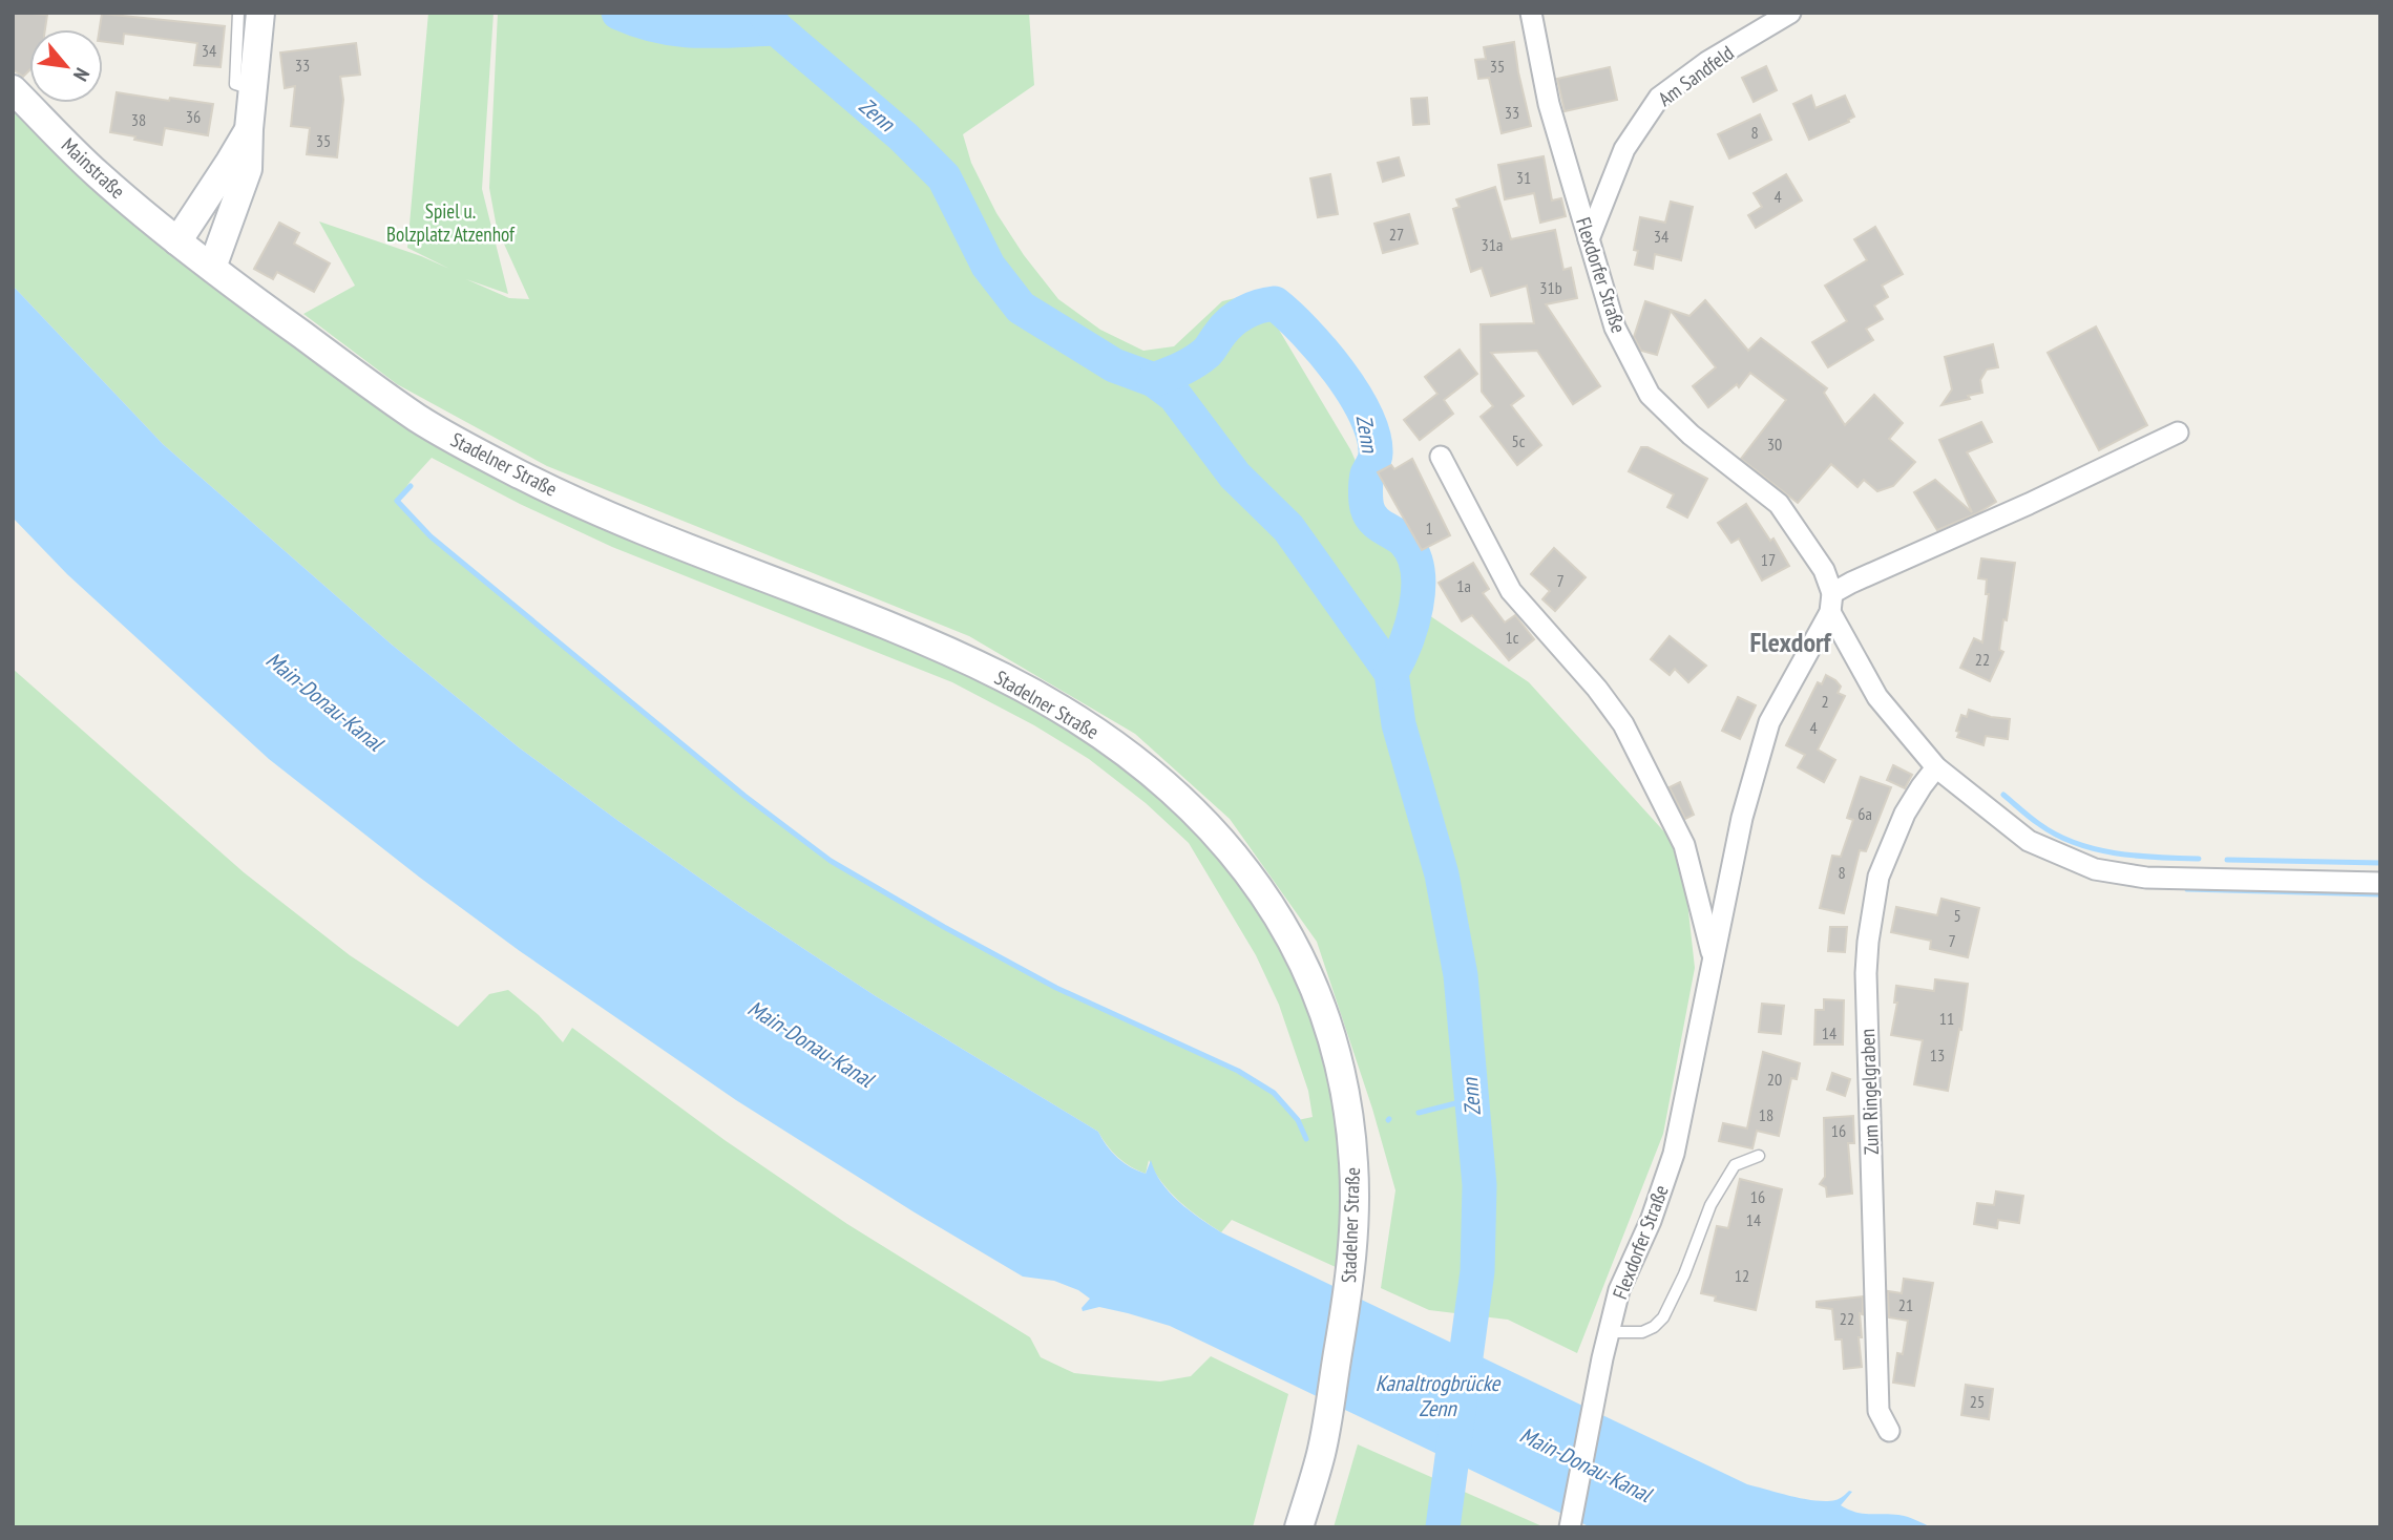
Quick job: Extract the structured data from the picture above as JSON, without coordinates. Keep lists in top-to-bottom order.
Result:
{
  "streets": {
    "main road": ["Mainstraße", "Stadelner Straße"],
    "street": ["Am Sandfeld", "Flexdorfer Straße", "Zum Ringelgraben"]
  },
  "crossings": [
    ["Am Sandfeld", "Flexdorfer Straße"],
    ["Mainstraße", "Stadelner Straße"],
    ["Flexdorfer Straße", "Zum Ringelgraben"]
  ],
  "districts": ["Flexdorf"],
  "water": ["Zenn", "Main-Donau-Kanal", "Kanaltrogbrücke Zenn"],
  "parks": ["Spiel u. Bolzplatz Atzenhof"],
  "house_numbers": [
    "34",
    "33",
    "35",
    "33",
    "36",
    "38",
    "8",
    "35",
    "31",
    "4",
    "27",
    "34",
    "31a",
    "31b",
    "5c",
    "30",
    "1",
    "17",
    "7",
    "1a",
    "1c",
    "22",
    "2",
    "4",
    "6a",
    "8",
    "5",
    "7",
    "11",
    "14",
    "13",
    "20",
    "18",
    "16",
    "16",
    "14",
    "12",
    "21",
    "22",
    "25"
  ],
  "north": "bottom right"
}
